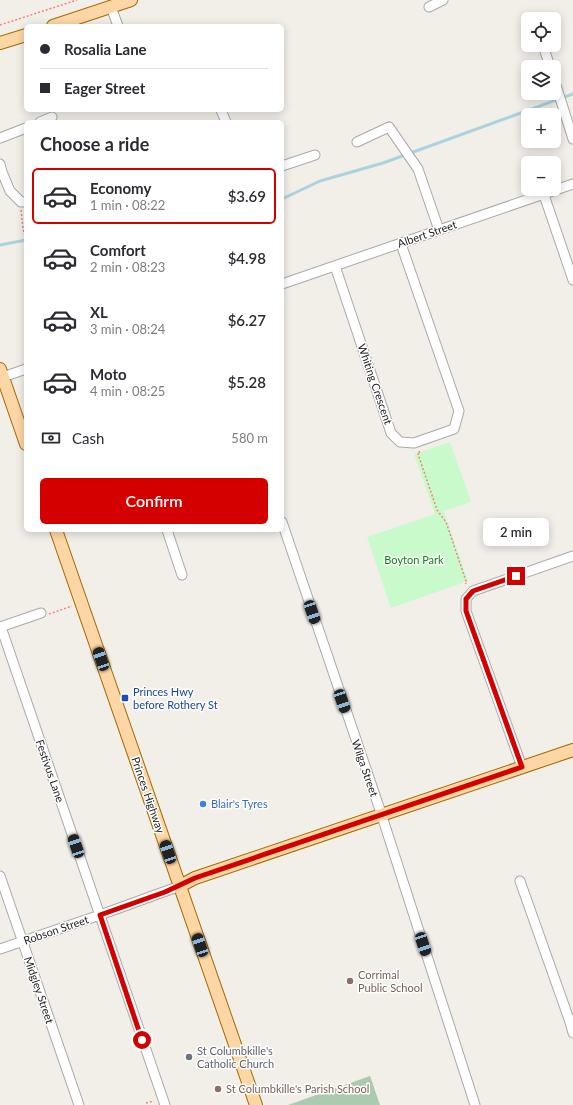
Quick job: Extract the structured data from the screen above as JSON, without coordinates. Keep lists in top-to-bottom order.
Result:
{
  "streets": {
    "main road": ["Princes Highway"],
    "street": [
      "Albert Street",
      "Whiting Crescent",
      "Wilga Street",
      "Festivus Lane",
      "Robson Street",
      "Midgley Street"
    ]
  },
  "crossings": [
    ["Albert Street", "Whiting Crescent"],
    ["Festivus Lane", "Robson Street"],
    ["Princes Highway", "Robson Street"],
    ["Robson Street", "Midgley Street"]
  ],
  "parks": ["Boyton Park"],
  "places": {
    "transit": ["Princes Hwy before Rothery St"],
    "other": [
      "Blair's Tyres",
      "Corrimal Public School",
      "St Columbkille's Catholic Church",
      "St Columbkille's Parish School"
    ]
  },
  "page": {
    "map_buttons": ["+", "−"],
    "banner": ["Rosalia Lane", "Eager Street"],
    "heading": "Choose a ride",
    "list": [
      {
        "name": "Economy",
        "note": "1 min · 08:22",
        "value": "$3.69"
      },
      {
        "name": "Comfort",
        "note": "2 min · 08:23",
        "value": "$4.98"
      },
      {
        "name": "XL",
        "note": "3 min · 08:24",
        "value": "$6.27"
      },
      {
        "name": "Moto",
        "note": "4 min · 08:25",
        "value": "$5.28"
      }
    ],
    "pay": ["Cash", "580 m"],
    "buttons": "Confirm",
    "bubble": "2 min"
  }
}
